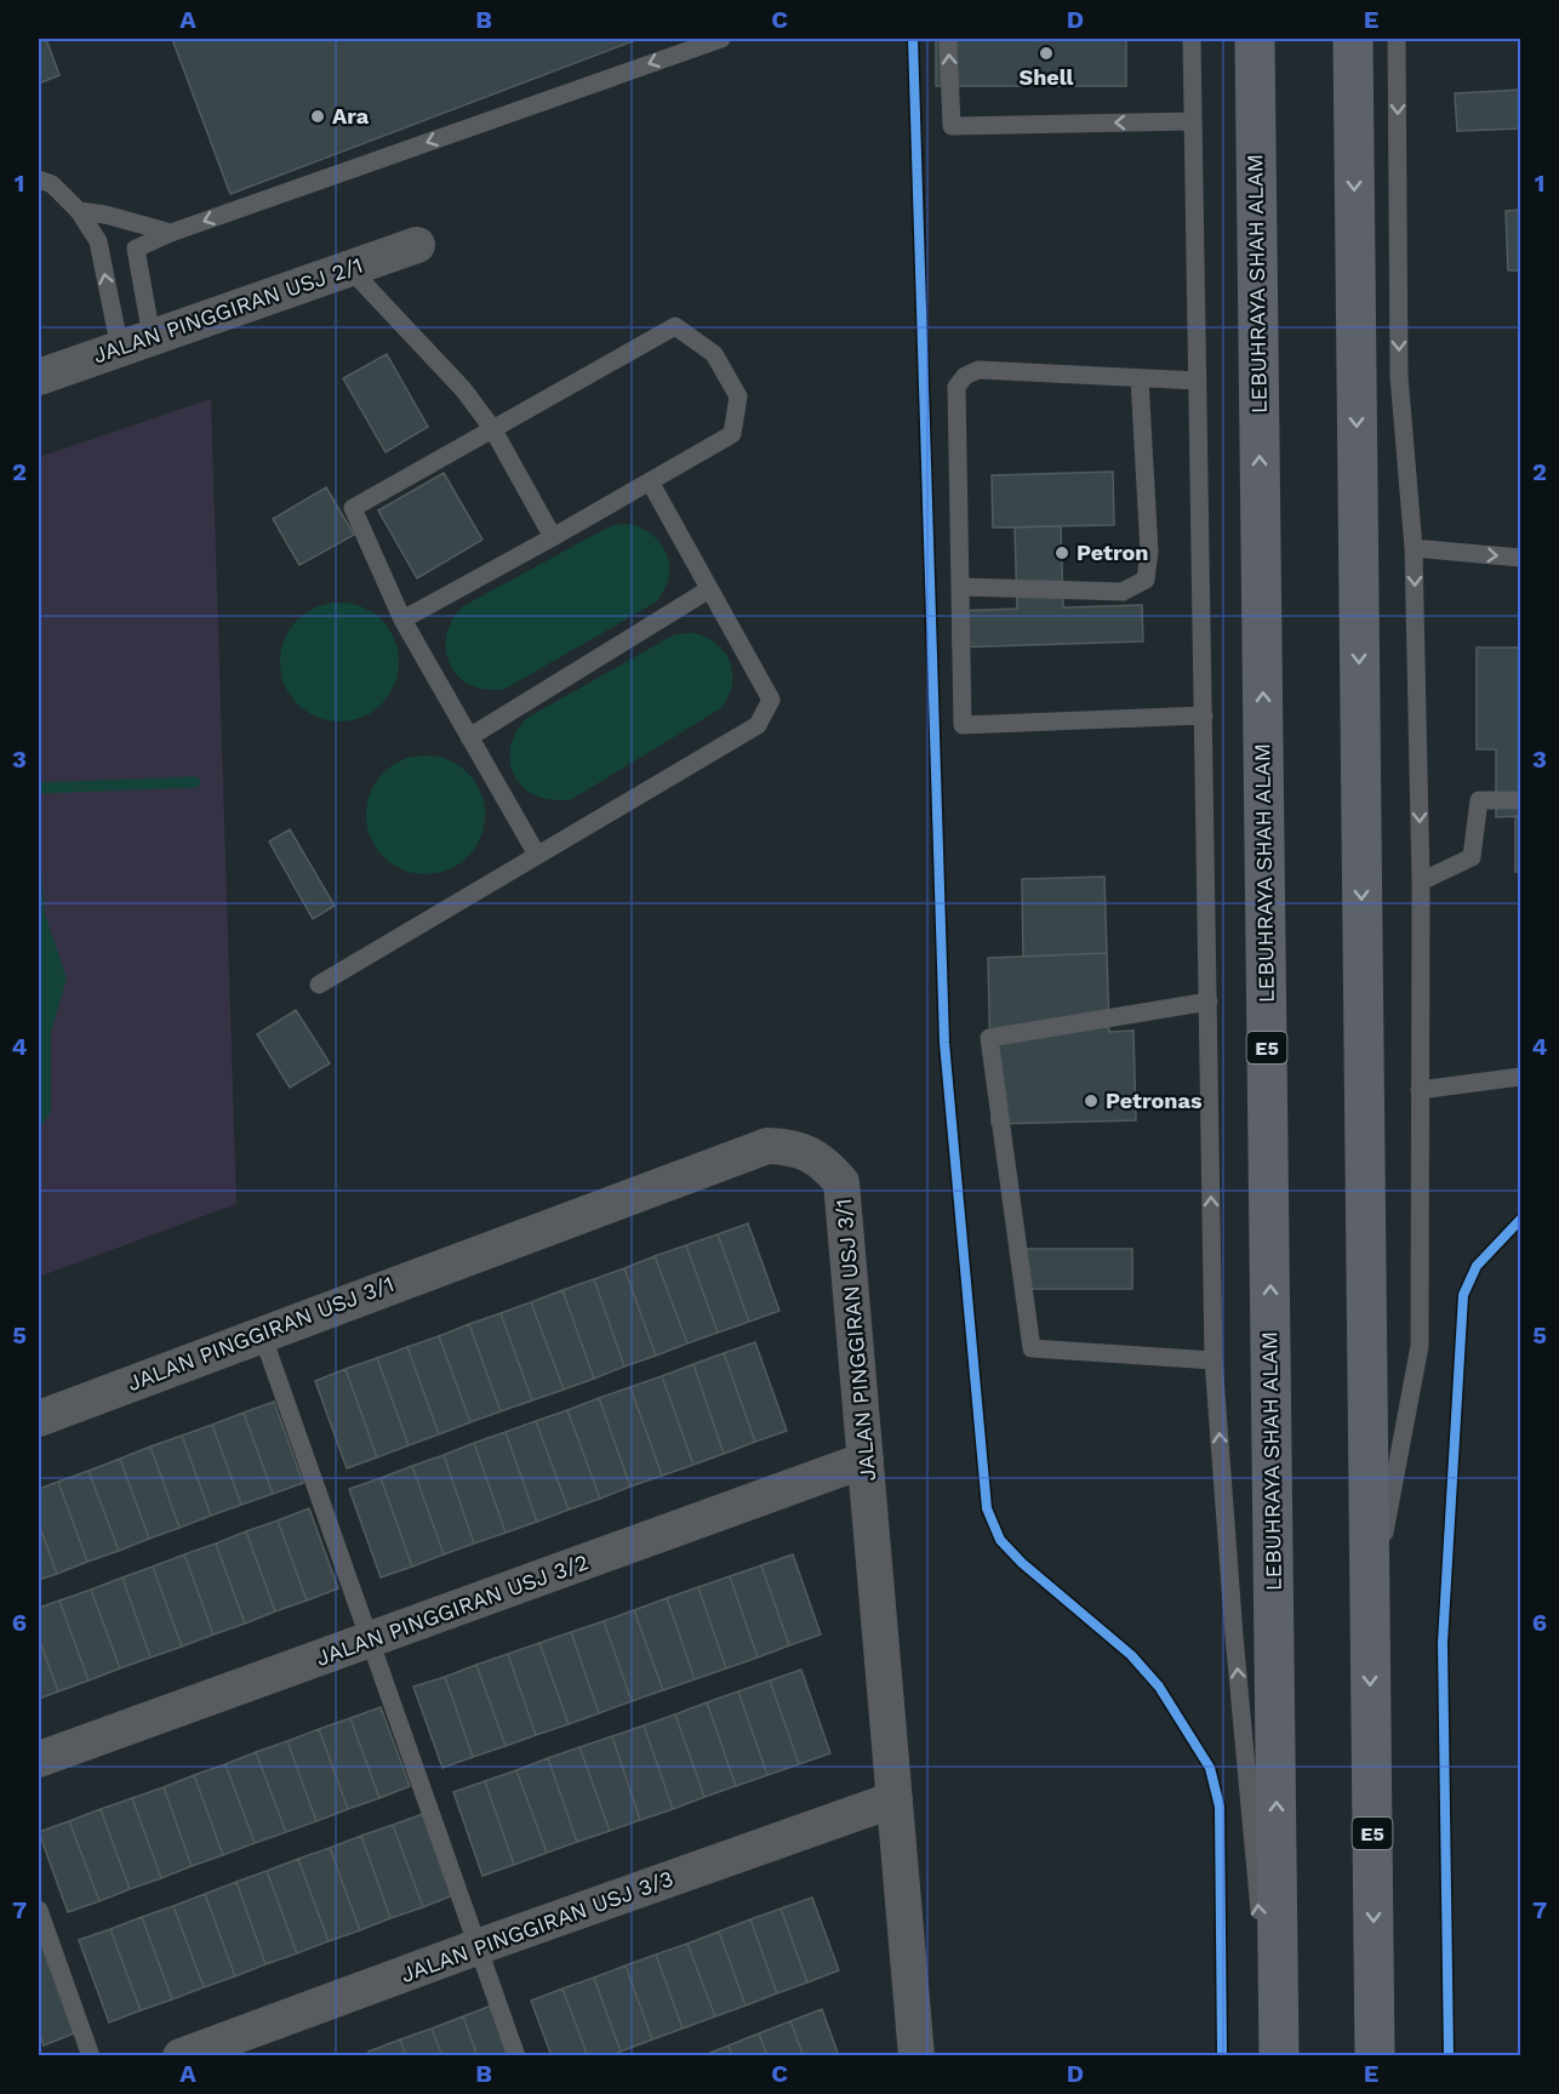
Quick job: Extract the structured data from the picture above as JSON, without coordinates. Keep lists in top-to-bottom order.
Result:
{
  "streets": {
    "highway": ["LEBUHRAYA SHAH ALAM", "E5"],
    "street": [
      "JALAN PINGGIRAN USJ 2/1",
      "JALAN PINGGIRAN USJ 3/1",
      "JALAN PINGGIRAN USJ 3/2",
      "JALAN PINGGIRAN USJ 3/3"
    ]
  },
  "crossings": [
    ["JALAN PINGGIRAN USJ 3/1", "JALAN PINGGIRAN USJ 3/2"],
    ["JALAN PINGGIRAN USJ 3/1", "JALAN PINGGIRAN USJ 3/3"]
  ],
  "places": [
    "Shell",
    "Ara",
    "Petron",
    "Petronas"
  ],
  "grid": {
    "columns": [
      "A",
      "B",
      "C",
      "D",
      "E"
    ],
    "rows": [
      "1",
      "2",
      "3",
      "4",
      "5",
      "6",
      "7"
    ]
  }
}
